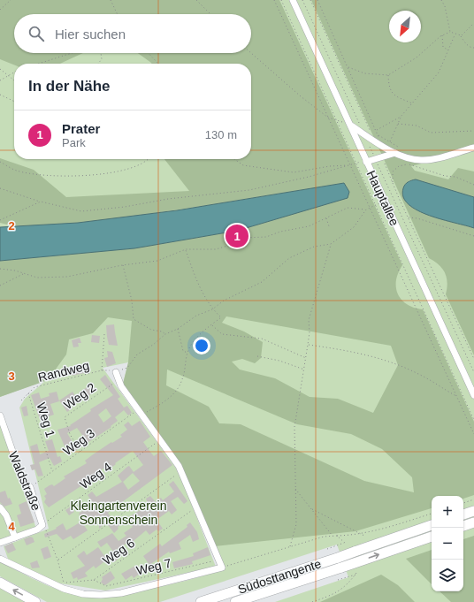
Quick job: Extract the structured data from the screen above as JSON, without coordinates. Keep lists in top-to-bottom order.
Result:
{
  "streets": {
    "highway": ["Südosttangente"],
    "street": ["Hauptallee", "Waldstraße"],
    "path": [
      "Randweg",
      "Weg 2",
      "Weg 1",
      "Weg 3",
      "Weg 4",
      "Weg 6",
      "Weg 7"
    ]
  },
  "crossings": [
    ["Randweg", "Weg 1"],
    ["Weg 2", "Weg 3"],
    ["Weg 1", "Weg 3"],
    ["Weg 3", "Waldstraße"],
    ["Weg 4", "Waldstraße"],
    ["Weg 6", "Weg 7"]
  ],
  "parks": ["Kleingartenverein Sonnenschein"],
  "north": "bottom left",
  "page": {
    "search": "Hier suchen",
    "heading": "In der Nähe",
    "list": [
      {
        "mark": "1",
        "name": "Prater",
        "note": "Park",
        "value": "130 m"
      }
    ],
    "pins": "1",
    "map_buttons": ["+", "−"]
  },
  "grid": {
    "rows": ["2", "3", "4"]
  }
}
